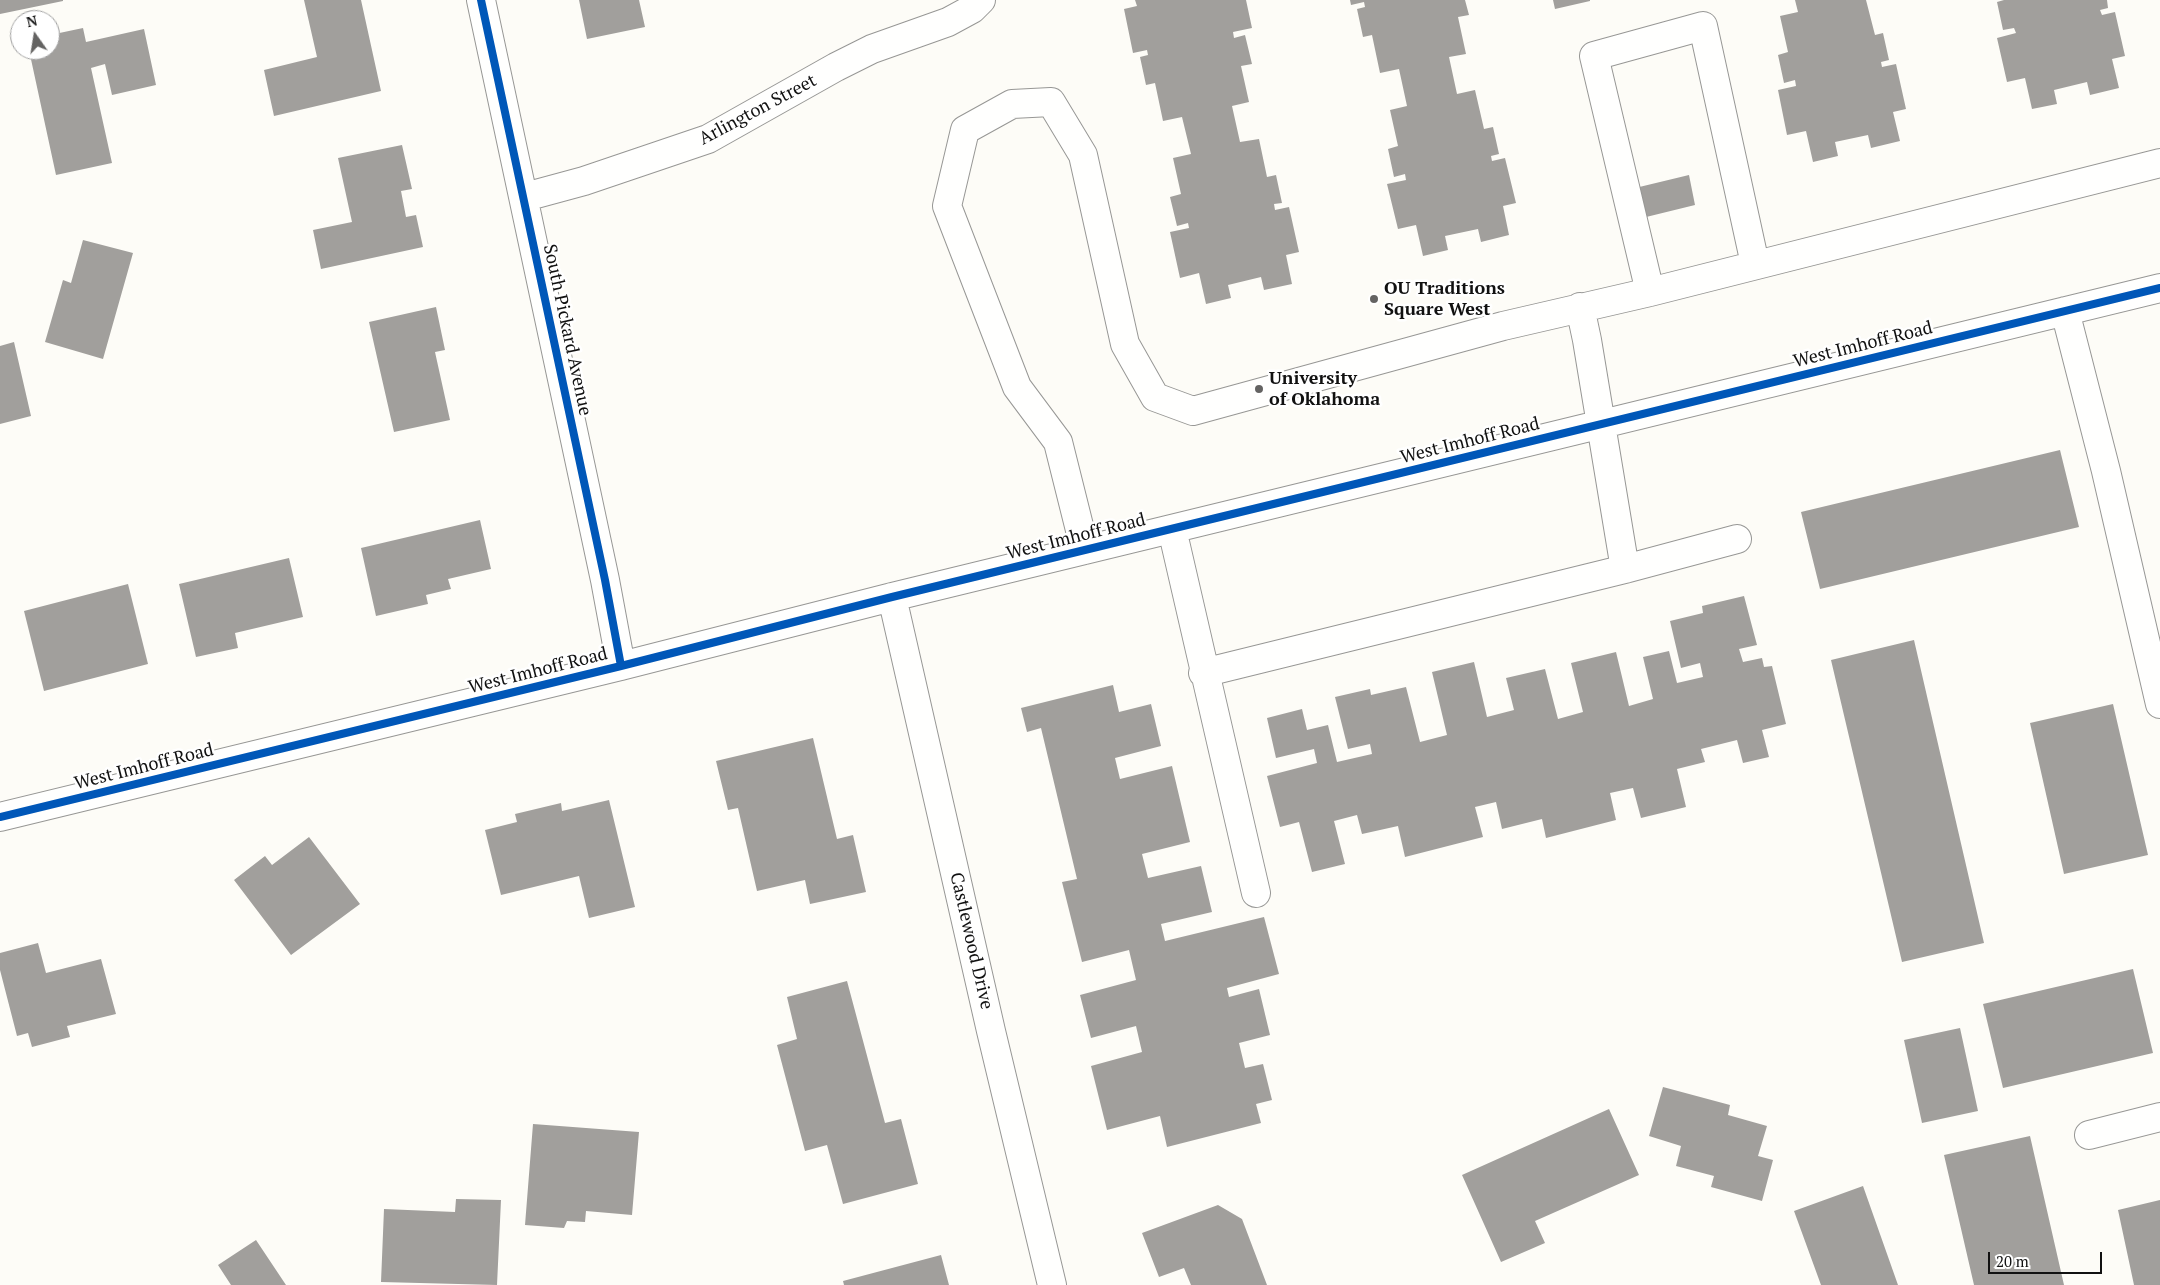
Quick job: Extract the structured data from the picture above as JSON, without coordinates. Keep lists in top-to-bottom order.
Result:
{
  "streets": {
    "street": [
      "Arlington Street",
      "South Pickard Avenue",
      "West Imhoff Road",
      "Castlewood Drive"
    ]
  },
  "crossings": [
    ["Arlington Street", "South Pickard Avenue"],
    ["South Pickard Avenue", "West Imhoff Road"],
    ["West Imhoff Road", "Castlewood Drive"]
  ],
  "places": ["OU Traditions Square West", "University of Oklahoma"],
  "scale_bar": "20 m",
  "north": "top"
}
